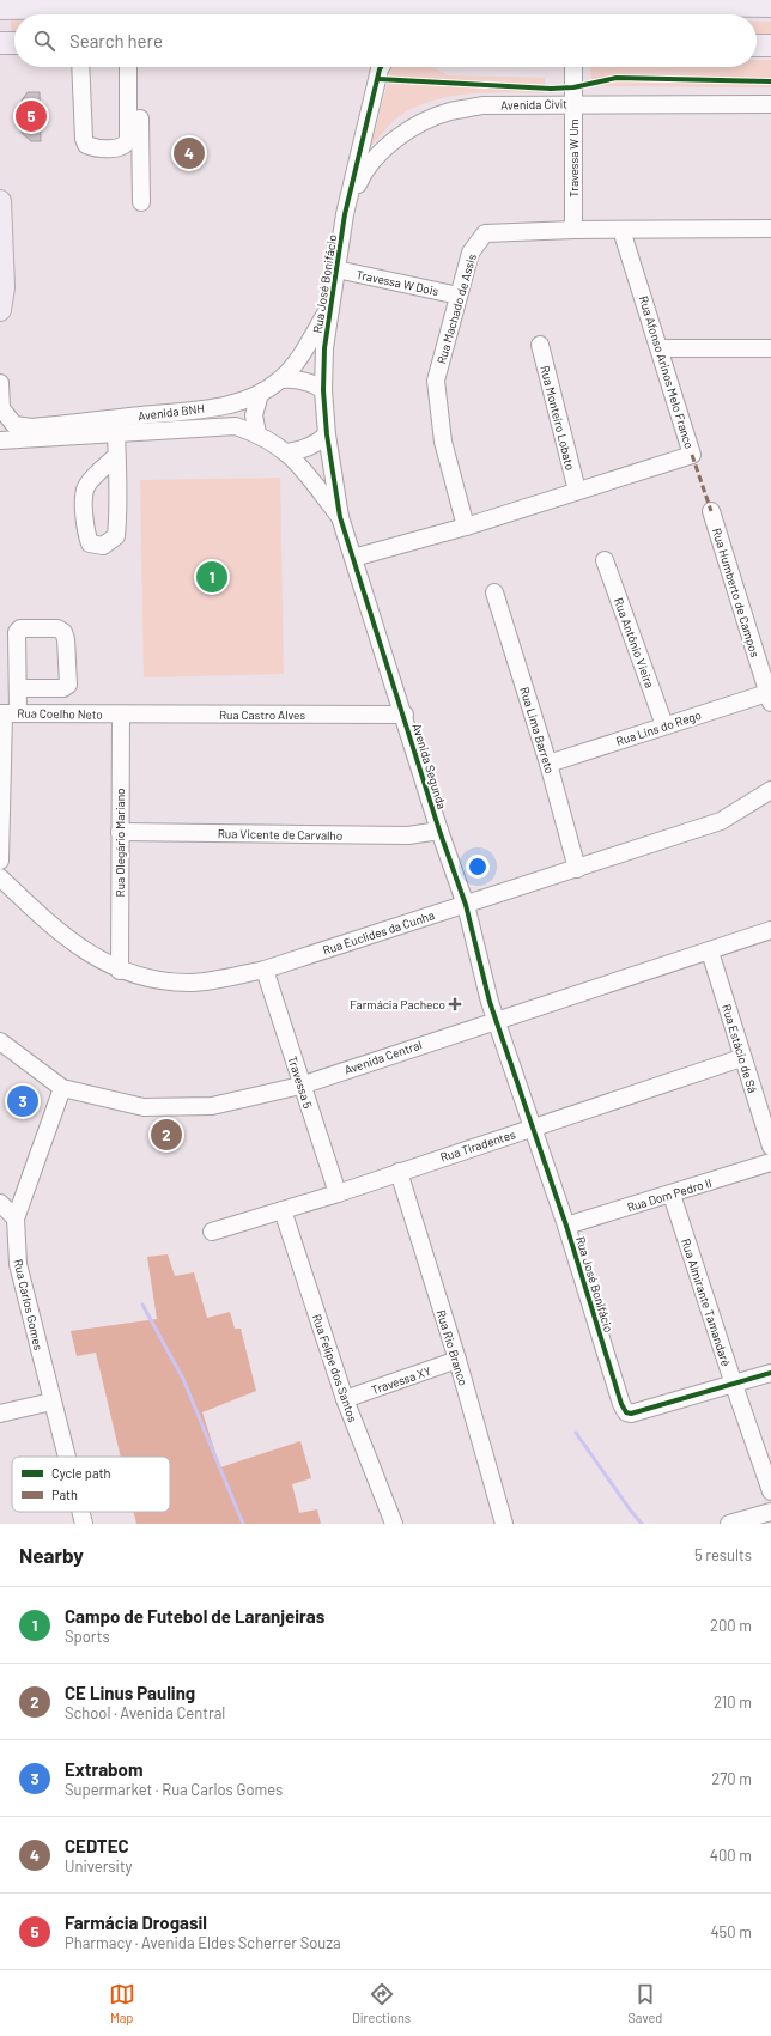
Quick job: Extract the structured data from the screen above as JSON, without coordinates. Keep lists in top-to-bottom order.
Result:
{
  "streets": {
    "street": [
      "Avenida Civit",
      "Travessa W Um",
      "Travessa W Dois",
      "Rua José Bonifácio",
      "Rua Machado de Assis",
      "Rua Afonso Arinos Melo Franco",
      "Avenida BNH",
      "Rua Monteiro Lobato",
      "Rua Humberto de Campos",
      "Rua Antônio Vieira",
      "Rua Coelho Neto",
      "Rua Castro Alves",
      "Rua Lins do Rego",
      "Rua Lima Barreto",
      "Avenida Segunda",
      "Rua Vicente de Carvalho",
      "Rua Olegário Mariano",
      "Rua Euclides da Cunha",
      "Rua Estácio de Sá",
      "Avenida Central",
      "Travessa 5",
      "Rua Tiradentes",
      "Rua Dom Pedro II",
      "Rua Almirante Tamandaré",
      "Rua Carlos Gomes",
      "Rua Rio Branco",
      "Rua Felipe dos Santos",
      "Travessa XY"
    ]
  },
  "crossings": [
    ["Avenida Civit", "Travessa W Um"],
    ["Avenida Civit", "Rua José Bonifácio"],
    ["Travessa W Um", "Rua Machado de Assis"],
    ["Travessa W Dois", "Rua José Bonifácio"],
    ["Travessa W Dois", "Rua Machado de Assis"],
    ["Rua José Bonifácio", "Avenida BNH"],
    ["Rua José Bonifácio", "Avenida Segunda"],
    ["Rua José Bonifácio", "Avenida Central"],
    ["Rua José Bonifácio", "Rua Tiradentes"],
    ["Rua José Bonifácio", "Rua Dom Pedro II"],
    ["Rua José Bonifácio", "Rua Almirante Tamandaré"],
    ["Rua Machado de Assis", "Rua Afonso Arinos Melo Franco"],
    ["Rua Afonso Arinos Melo Franco", "Rua Monteiro Lobato"],
    ["Rua Afonso Arinos Melo Franco", "Avenida Segunda"],
    ["Avenida BNH", "Avenida Segunda"],
    ["Rua Humberto de Campos", "Rua Lins do Rego"],
    ["Rua Antônio Vieira", "Rua Lins do Rego"],
    ["Rua Coelho Neto", "Rua Castro Alves"],
    ["Rua Coelho Neto", "Rua Olegário Mariano"],
    ["Rua Castro Alves", "Avenida Segunda"],
    ["Rua Castro Alves", "Rua Olegário Mariano"],
    ["Rua Lins do Rego", "Rua Lima Barreto"],
    ["Rua Lima Barreto", "Rua Euclides da Cunha"],
    ["Avenida Segunda", "Rua Vicente de Carvalho"],
    ["Avenida Segunda", "Rua Euclides da Cunha"],
    ["Avenida Segunda", "Avenida Central"],
    ["Rua Vicente de Carvalho", "Rua Olegário Mariano"],
    ["Rua Olegário Mariano", "Rua Euclides da Cunha"],
    ["Rua Euclides da Cunha", "Travessa 5"],
    ["Rua Estácio de Sá", "Avenida Central"],
    ["Rua Estácio de Sá", "Rua Tiradentes"],
    ["Avenida Central", "Travessa 5"],
    ["Avenida Central", "Rua Carlos Gomes"],
    ["Travessa 5", "Rua Tiradentes"],
    ["Rua Tiradentes", "Rua Rio Branco"],
    ["Rua Tiradentes", "Rua Felipe dos Santos"],
    ["Rua Dom Pedro II", "Rua Almirante Tamandaré"],
    ["Rua Rio Branco", "Travessa XY"],
    ["Rua Felipe dos Santos", "Travessa XY"]
  ],
  "places": {
    "health": ["Farmácia Pacheco"]
  },
  "legend": ["Cycle path", "Path"],
  "page": {
    "search": "Search here",
    "pins": [
      "5",
      "4",
      "1",
      "3",
      "2"
    ],
    "heading": ["Nearby", "5 results"],
    "list": [
      {
        "mark": "1",
        "name": "Campo de Futebol de Laranjeiras",
        "note": "Sports",
        "value": "200 m"
      },
      {
        "mark": "2",
        "name": "CE Linus Pauling",
        "note": "School · Avenida Central",
        "value": "210 m"
      },
      {
        "mark": "3",
        "name": "Extrabom",
        "note": "Supermarket · Rua Carlos Gomes",
        "value": "270 m"
      },
      {
        "mark": "4",
        "name": "CEDTEC",
        "note": "University",
        "value": "400 m"
      },
      {
        "mark": "5",
        "name": "Farmácia Drogasil",
        "note": "Pharmacy · Avenida Eldes Scherrer Souza",
        "value": "450 m"
      }
    ],
    "nav": ["Map", "Directions", "Saved"]
  }
}
